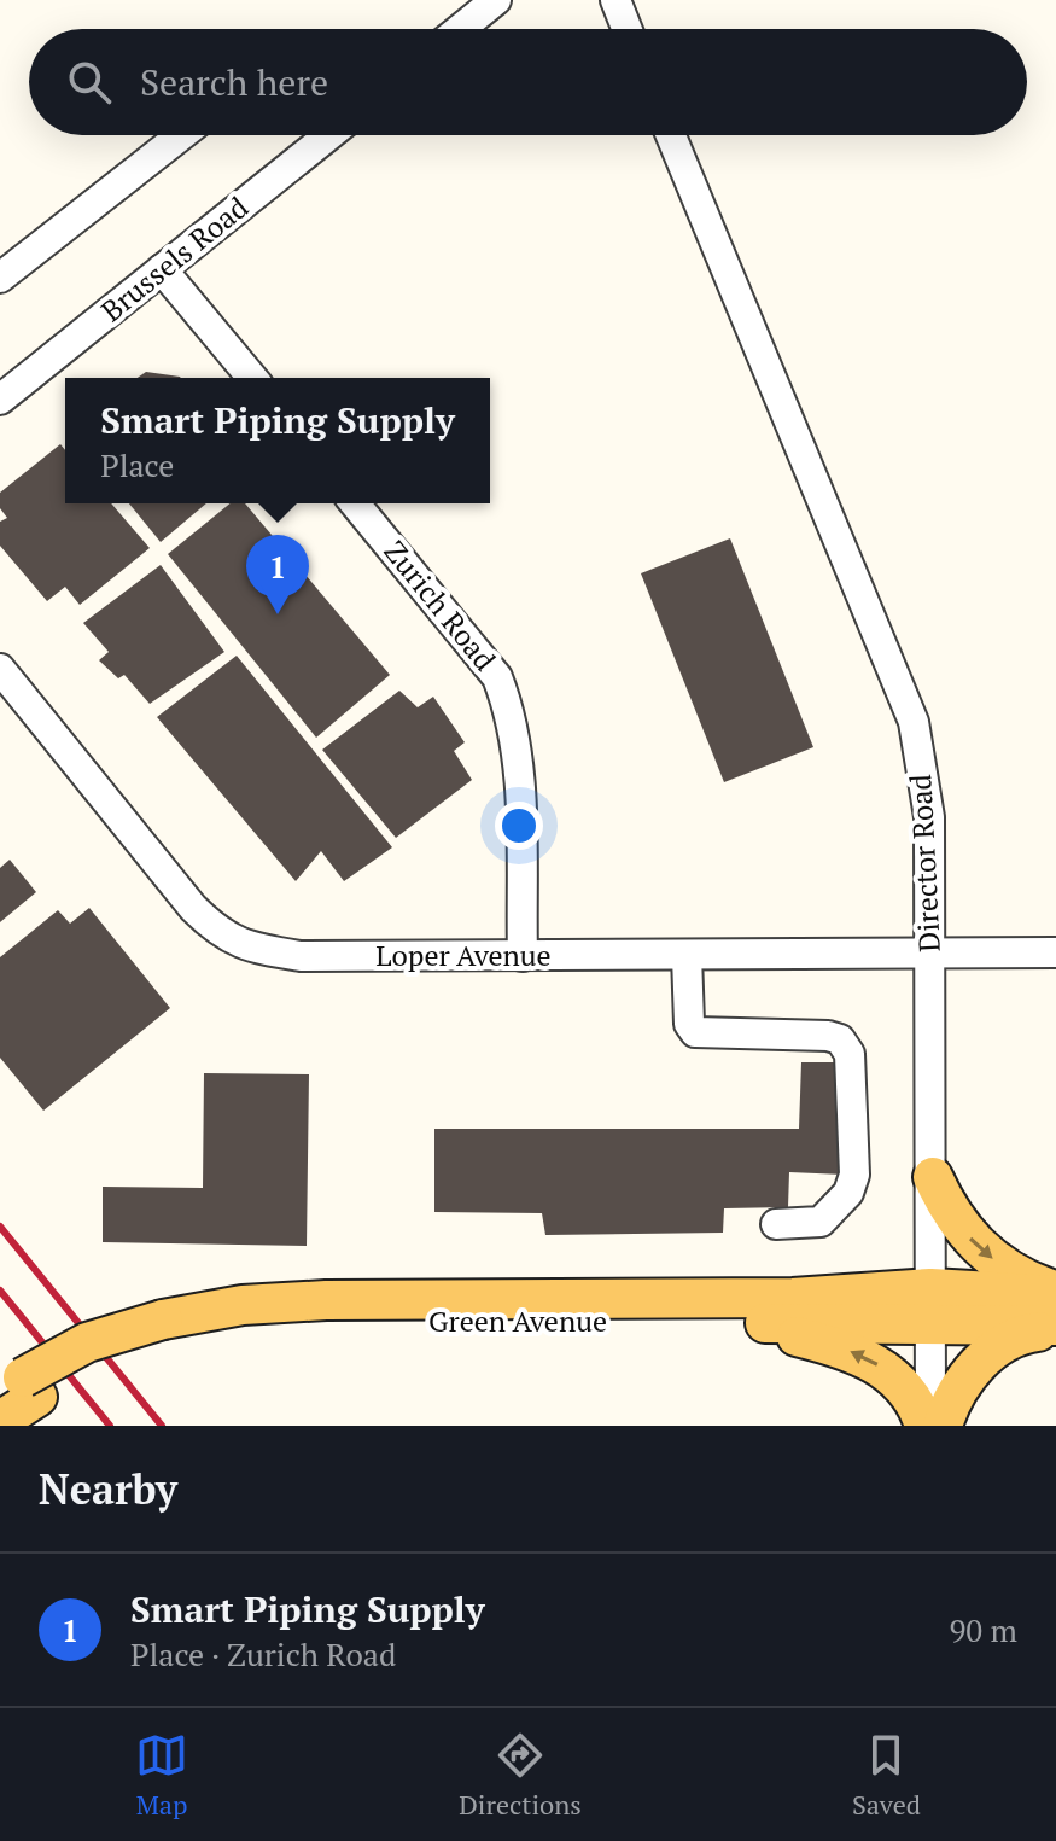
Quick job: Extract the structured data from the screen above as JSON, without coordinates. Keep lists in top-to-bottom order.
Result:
{
  "streets": {
    "main road": ["Green Avenue"],
    "street": [
      "Brussels Road",
      "Zurich Road",
      "Director Road",
      "Loper Avenue"
    ]
  },
  "crossings": [
    ["Zurich Road", "Loper Avenue"],
    ["Director Road", "Loper Avenue"],
    ["Director Road", "Green Avenue"]
  ],
  "page": {
    "search": "Search here",
    "popup": ["Smart Piping Supply", "Place"],
    "pins": "1",
    "heading": "Nearby",
    "list": [
      {
        "mark": "1",
        "name": "Smart Piping Supply",
        "note": "Place · Zurich Road",
        "value": "90 m"
      }
    ],
    "nav": ["Map", "Directions", "Saved"]
  }
}
